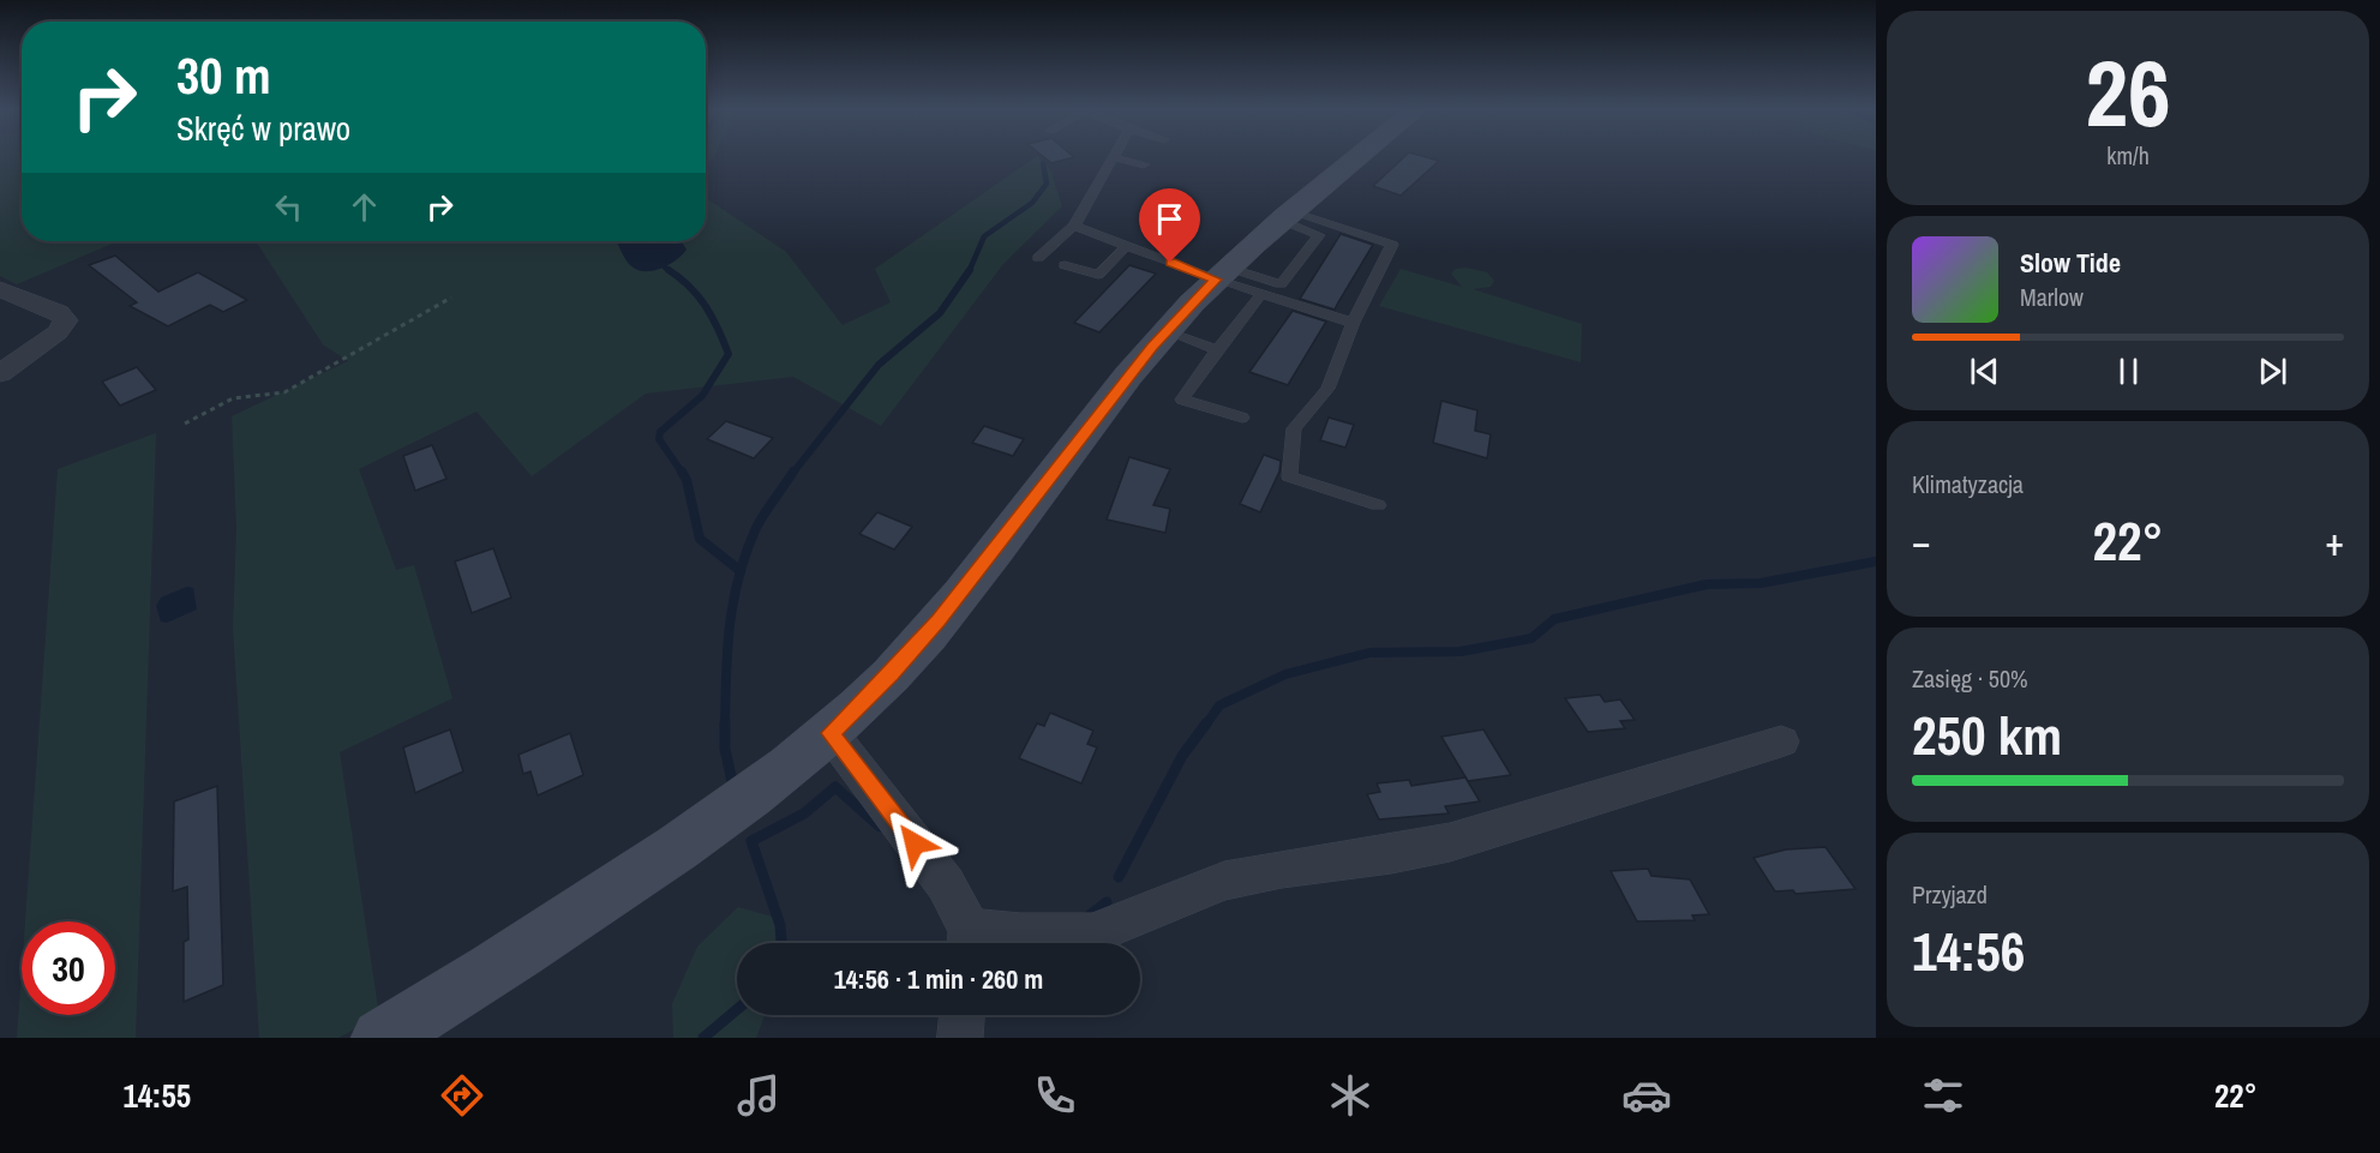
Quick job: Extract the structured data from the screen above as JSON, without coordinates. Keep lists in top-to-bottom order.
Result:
{
  "page": {
    "tile": [
      ["26", "km/h"],
      "Klimatyzacja",
      ["Zasięg · 50%", "250 km"],
      ["Przyjazd", "14:56"]
    ],
    "turn": ["30 m", "Skręć w prawo"],
    "song": ["Slow Tide", "Marlow"],
    "heat": ["−", "22°", "+"],
    "limit": "30",
    "trip": "14:56 · 1 min · 260 m",
    "tabs": ["14:55", "22°"]
  }
}
